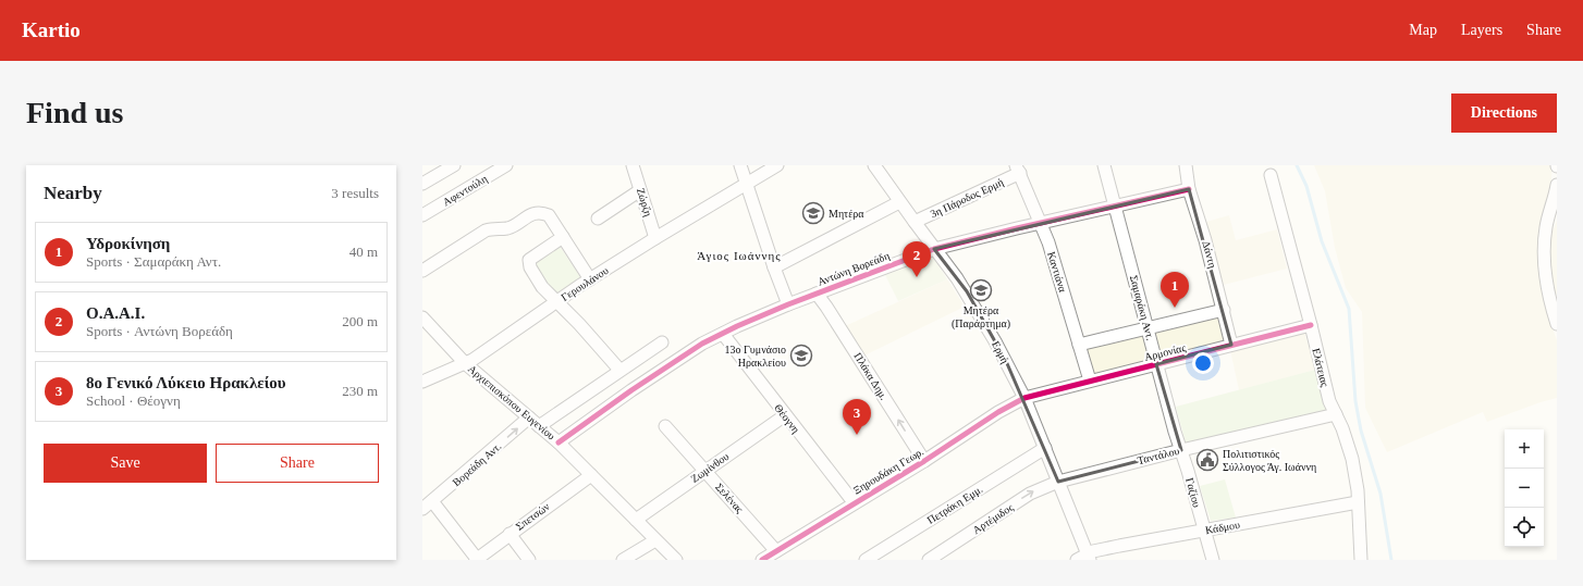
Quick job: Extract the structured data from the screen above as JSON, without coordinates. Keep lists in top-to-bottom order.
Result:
{
  "streets": {
    "street": [
      "Αφεντούλη",
      "3η Πάροδος Ερμή",
      "Ζώρζη",
      "Δάντη",
      "Αντώνη Βορεάδη",
      "Καντιάνα",
      "Γερουλάνου",
      "Σαμαράκη Αντ.",
      "Ερμή",
      "Αρμονίας",
      "Ελάτειας",
      "Πλάκα Δημ.",
      "Αρχιεπισκόπου Ευγενίου",
      "Θέογνη",
      "Ταντάλου",
      "Βορεάδη Αντ.",
      "Ζωμίνθου",
      "Ξηρουδάκη Γεωρ.",
      "Γαζίου",
      "Σελένας",
      "Πετράκη Εμμ.",
      "Σπετσών",
      "Αρτέμιδος",
      "Κάδμου"
    ]
  },
  "crossings": [
    ["3η Πάροδος Ερμή", "Καντιάνα"],
    ["3η Πάροδος Ερμή", "Ερμή"],
    ["Ζώρζη", "Γερουλάνου"],
    ["Δάντη", "Αντώνη Βορεάδη"],
    ["Δάντη", "Αρμονίας"],
    ["Αντώνη Βορεάδη", "Καντιάνα"],
    ["Αντώνη Βορεάδη", "Σαμαράκη Αντ."],
    ["Αντώνη Βορεάδη", "Ερμή"],
    ["Αντώνη Βορεάδη", "Πλάκα Δημ."],
    ["Αντώνη Βορεάδη", "Αρχιεπισκόπου Ευγενίου"],
    ["Αντώνη Βορεάδη", "Θέογνη"],
    ["Καντιάνα", "Αρμονίας"],
    ["Γερουλάνου", "Αρχιεπισκόπου Ευγενίου"],
    ["Σαμαράκη Αντ.", "Αρμονίας"],
    ["Σαμαράκη Αντ.", "Ταντάλου"],
    ["Σαμαράκη Αντ.", "Γαζίου"],
    ["Ερμή", "Αρμονίας"],
    ["Ερμή", "Ταντάλου"],
    ["Ερμή", "Ξηρουδάκη Γεωρ."],
    ["Ερμή", "Πετράκη Εμμ."],
    ["Ερμή", "Αρτέμιδος"],
    ["Ερμή", "Κάδμου"],
    ["Αρμονίας", "Ελάτειας"],
    ["Αρμονίας", "Ξηρουδάκη Γεωρ."],
    ["Ελάτειας", "Ταντάλου"],
    ["Ελάτειας", "Κάδμου"],
    ["Πλάκα Δημ.", "Ξηρουδάκη Γεωρ."],
    ["Αρχιεπισκόπου Ευγενίου", "Βορεάδη Αντ."],
    ["Αρχιεπισκόπου Ευγενίου", "Ζωμίνθου"],
    ["Αρχιεπισκόπου Ευγενίου", "Σπετσών"],
    ["Θέογνη", "Ζωμίνθου"],
    ["Θέογνη", "Ξηρουδάκη Γεωρ."],
    ["Ταντάλου", "Γαζίου"],
    ["Ταντάλου", "Αρτέμιδος"],
    ["Ζωμίνθου", "Σελένας"],
    ["Ξηρουδάκη Γεωρ.", "Σελένας"],
    ["Γαζίου", "Κάδμου"]
  ],
  "one_way": ["Πλάκα Δημ.", "Βορεάδη Αντ.", "Αρτέμιδος"],
  "districts": ["Άγιος Ιωάννης"],
  "places": {
    "school or university": ["Μητέρα", "Μητέρα (Παράρτημα)", "13o Γυμνάσιο Ηρακλείου"],
    "public building": ["Πολιτιστικός Σύλλογος Άγ. Ιωάννη"]
  },
  "page": {
    "header": "Kartio",
    "nav": ["Map", "Layers", "Share"],
    "buttons": [
      "Directions",
      ["Save", "Share"]
    ],
    "title": "Find us",
    "heading": ["Nearby", "3 results"],
    "list": [
      {
        "mark": "1",
        "name": "Υδροκίνηση",
        "note": "Sports · Σαμαράκη Αντ.",
        "value": "40 m"
      },
      {
        "mark": "2",
        "name": "Ο.Α.Α.Ι.",
        "note": "Sports · Αντώνη Βορεάδη",
        "value": "200 m"
      },
      {
        "mark": "3",
        "name": "8ο Γενικό Λύκειο Ηρακλείου",
        "note": "School · Θέογνη",
        "value": "230 m"
      }
    ],
    "pins": ["2", "1", "3"],
    "map_buttons": ["+", "−"]
  }
}
